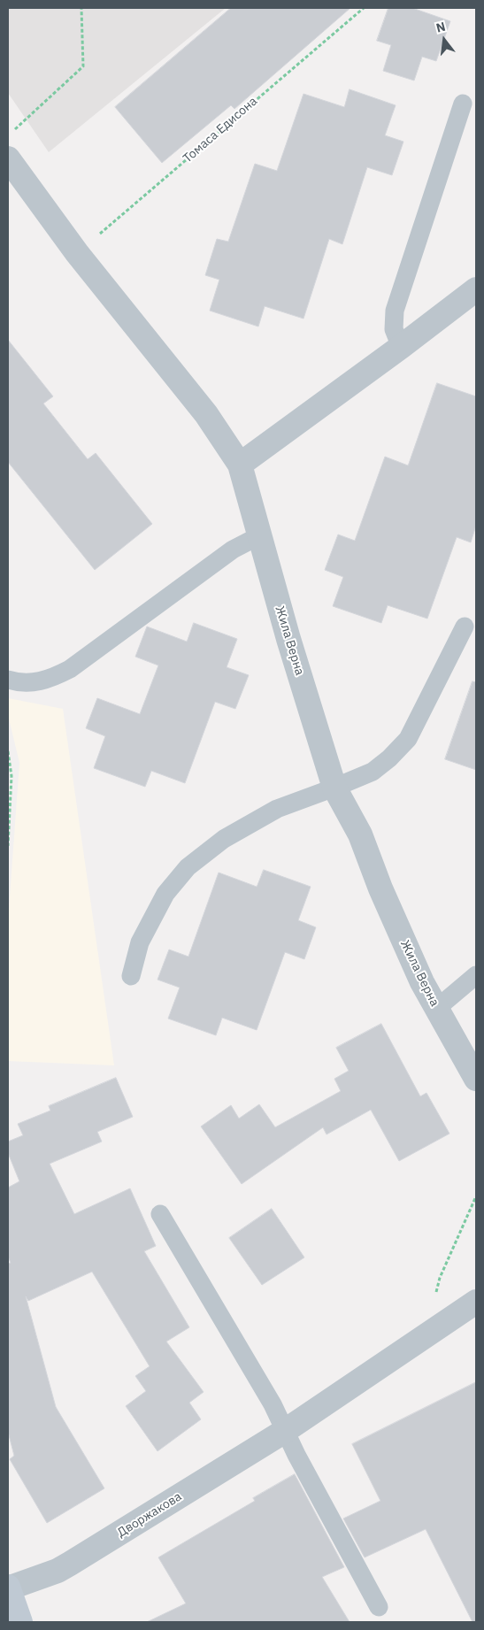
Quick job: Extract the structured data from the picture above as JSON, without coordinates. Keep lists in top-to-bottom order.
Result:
{
  "streets": {
    "street": ["Жила Верна", "Дворжакова"],
    "path": ["Томаса Едисона"]
  },
  "north": "top"
}
